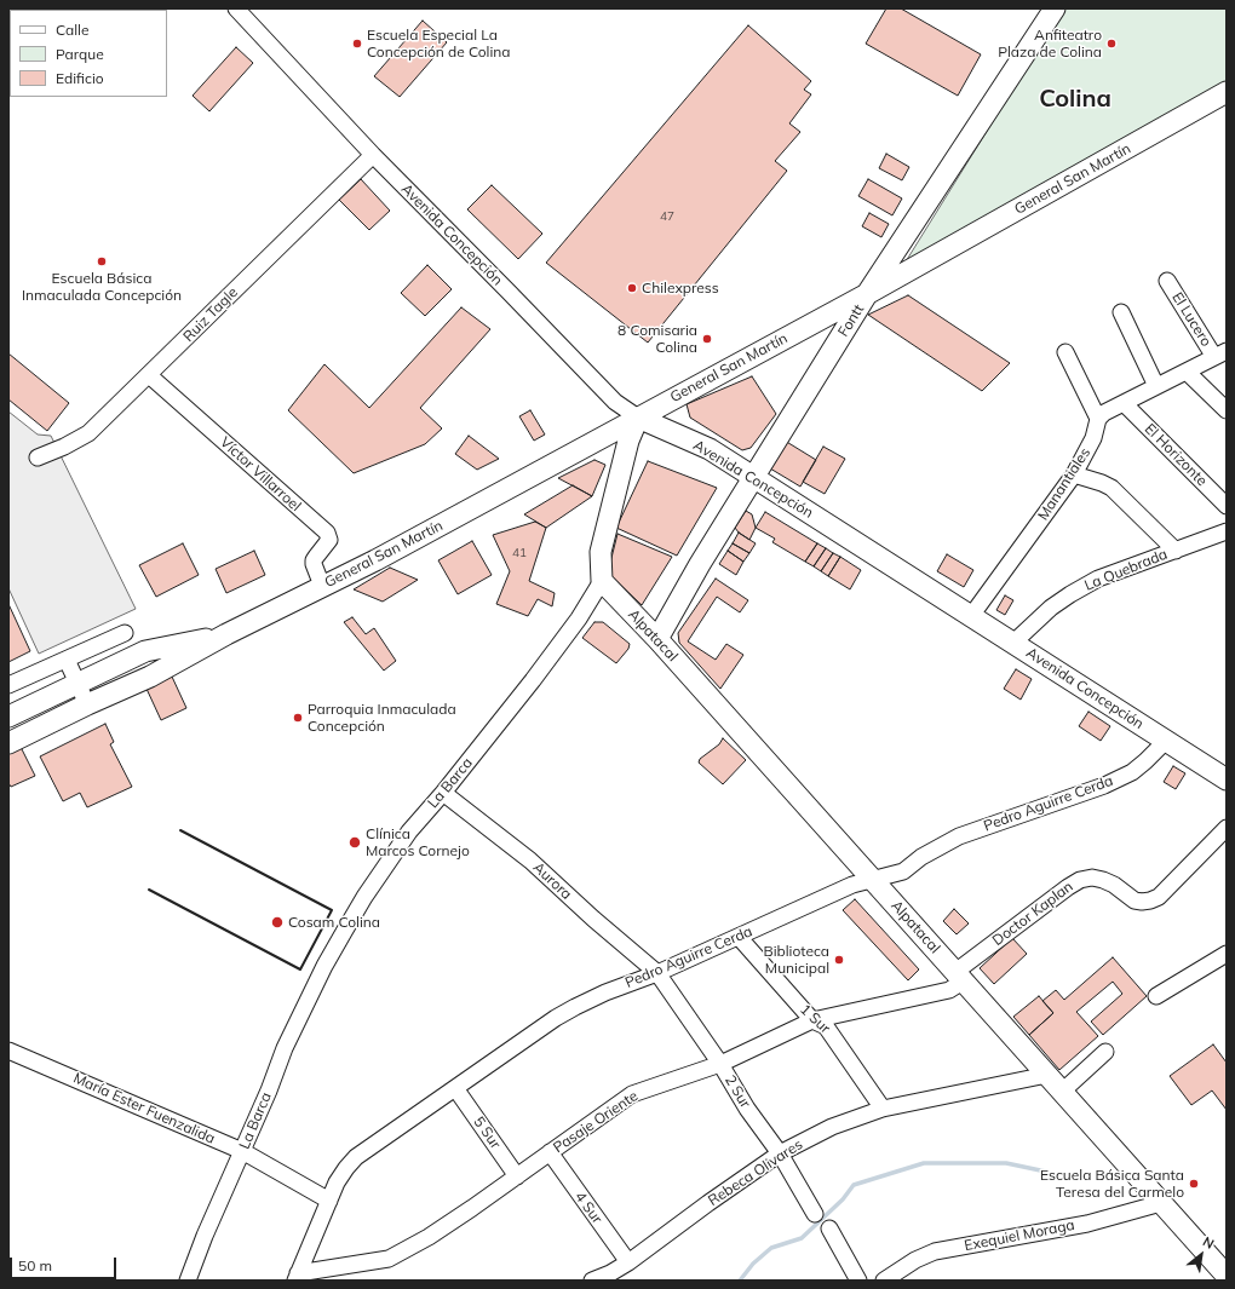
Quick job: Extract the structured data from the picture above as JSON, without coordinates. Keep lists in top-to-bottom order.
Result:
{
  "streets": {
    "main road": [
      "General San Martín",
      "Avenida Concepción",
      "Fontt",
      "Alpatacal"
    ],
    "street": [
      "Ruiz Tagle",
      "El Lucero",
      "El Horizonte",
      "Víctor Villarroel",
      "Manantiales",
      "La Quebrada",
      "La Barca",
      "Pedro Aguirre Cerda",
      "Aurora",
      "Doctor Kaplan",
      "1 Sur",
      "2 Sur",
      "María Ester Fuenzalida",
      "Pasaje Oriente",
      "5 Sur",
      "Rebeca Olivares",
      "4 Sur",
      "Exequiel Moraga"
    ]
  },
  "crossings": [
    ["General San Martín", "Avenida Concepción"],
    ["General San Martín", "Fontt"],
    ["General San Martín", "Víctor Villarroel"],
    ["Avenida Concepción", "Ruiz Tagle"],
    ["Avenida Concepción", "Fontt"],
    ["Avenida Concepción", "Manantiales"],
    ["Avenida Concepción", "La Quebrada"],
    ["Avenida Concepción", "Pedro Aguirre Cerda"],
    ["Ruiz Tagle", "Víctor Villarroel"],
    ["Fontt", "Alpatacal"],
    ["Alpatacal", "La Barca"],
    ["Alpatacal", "Pedro Aguirre Cerda"],
    ["Alpatacal", "Doctor Kaplan"],
    ["Alpatacal", "Pasaje Oriente"],
    ["Alpatacal", "Rebeca Olivares"],
    ["Alpatacal", "Exequiel Moraga"],
    ["La Barca", "Aurora"],
    ["La Barca", "María Ester Fuenzalida"],
    ["Pedro Aguirre Cerda", "Aurora"],
    ["Pedro Aguirre Cerda", "1 Sur"],
    ["Pedro Aguirre Cerda", "2 Sur"],
    ["Pedro Aguirre Cerda", "María Ester Fuenzalida"],
    ["Pedro Aguirre Cerda", "Pasaje Oriente"],
    ["Pedro Aguirre Cerda", "5 Sur"],
    ["Aurora", "2 Sur"],
    ["Doctor Kaplan", "Pasaje Oriente"],
    ["1 Sur", "Pasaje Oriente"],
    ["1 Sur", "Rebeca Olivares"],
    ["2 Sur", "Pasaje Oriente"],
    ["2 Sur", "Rebeca Olivares"],
    ["Pasaje Oriente", "5 Sur"],
    ["Pasaje Oriente", "4 Sur"],
    ["Rebeca Olivares", "4 Sur"]
  ],
  "districts": ["Colina"],
  "places": [
    "Escuela Especial La Concepción de Colina",
    "Anfiteatro Plaza de Colina",
    "Escuela Básica Inmaculada Concepción",
    "Chilexpress",
    "8 Comisaria Colina",
    "Parroquia Inmaculada Concepción",
    "Clínica Marcos Cornejo",
    "Cosam Colina",
    "Biblioteca Municipal",
    "Escuela Básica Santa Teresa del Carmelo"
  ],
  "house_numbers": ["47", "41"],
  "legend": ["Calle", "Parque", "Edificio"],
  "scale_bar": "50 m",
  "north": "top right"
}
